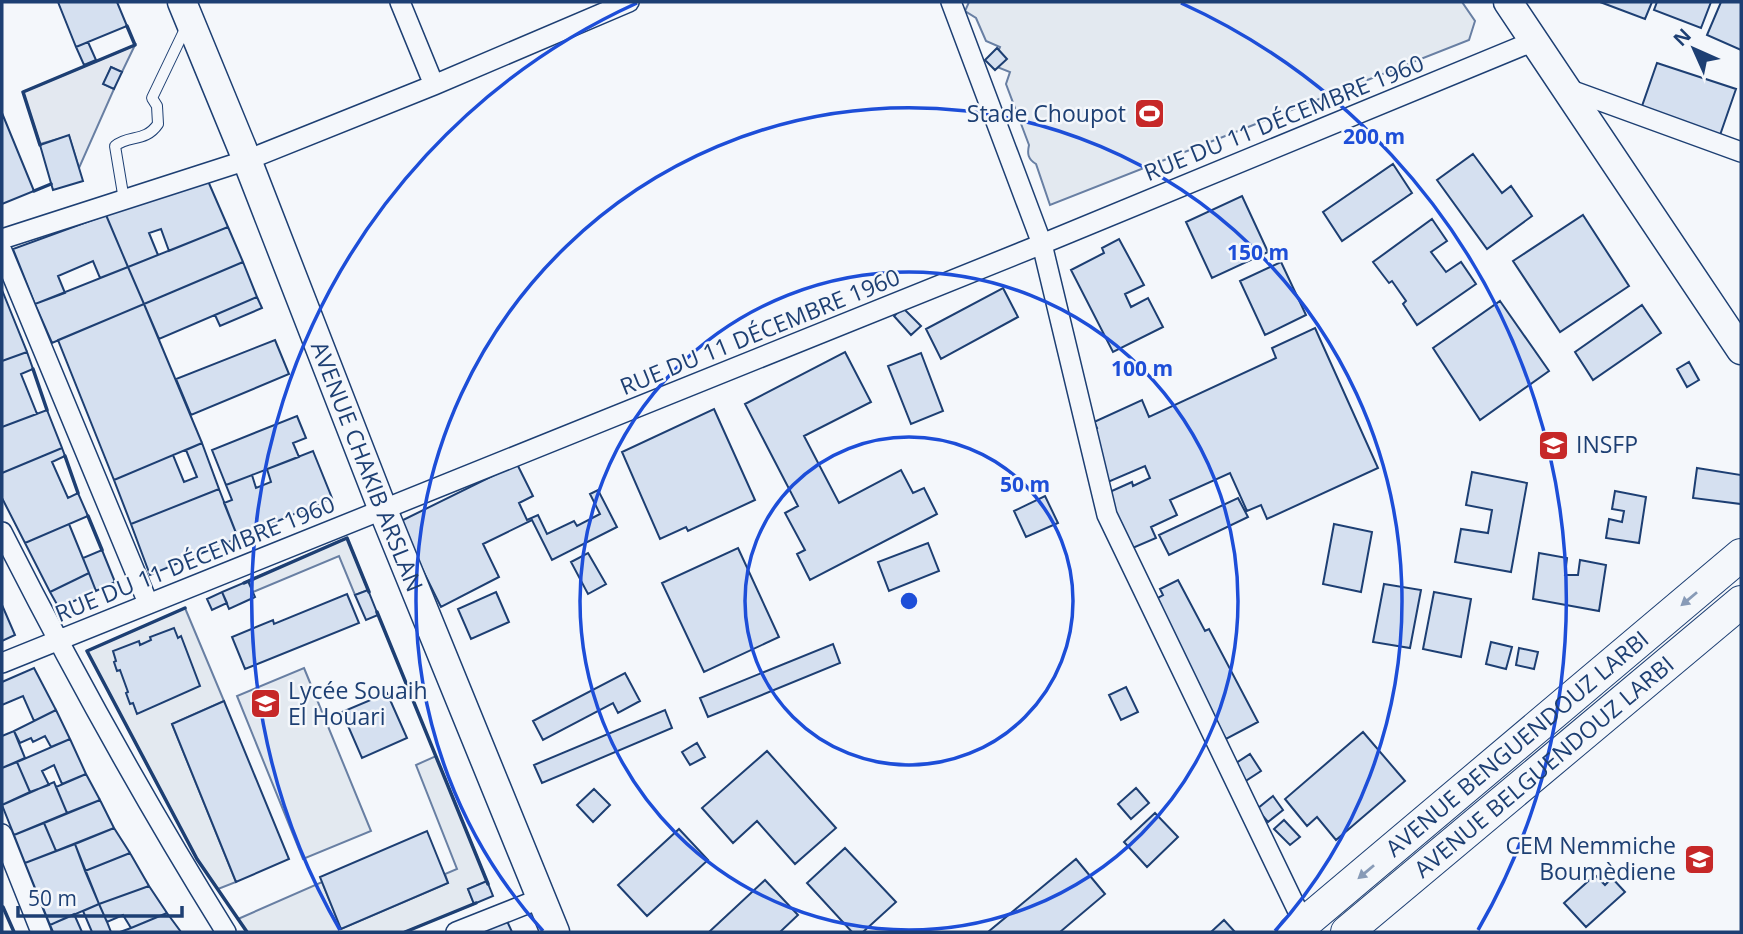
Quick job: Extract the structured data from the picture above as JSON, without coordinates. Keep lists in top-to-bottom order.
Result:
{
  "streets": {
    "main road": ["AVENUE CHAKIB ARSLAN", "AVENUE BENGUENDOUZ LARBI", "AVENUE BELGUENDOUZ LARBI"],
    "street": ["RUE DU 11 DÉCEMBRE 1960"]
  },
  "crossings": [
    ["RUE DU 11 DÉCEMBRE 1960", "AVENUE CHAKIB ARSLAN"]
  ],
  "one_way": ["AVENUE BENGUENDOUZ LARBI"],
  "places": {
    "sports": ["Stade Choupot"],
    "school or university": ["INSFP", "Lycée Souaih El Houari", "CEM Nemmiche Boumèdiene"]
  },
  "scale_bar": "50 m",
  "north": "top left",
  "rings": [
    "200 m",
    "150 m",
    "100 m",
    "50 m"
  ]
}
